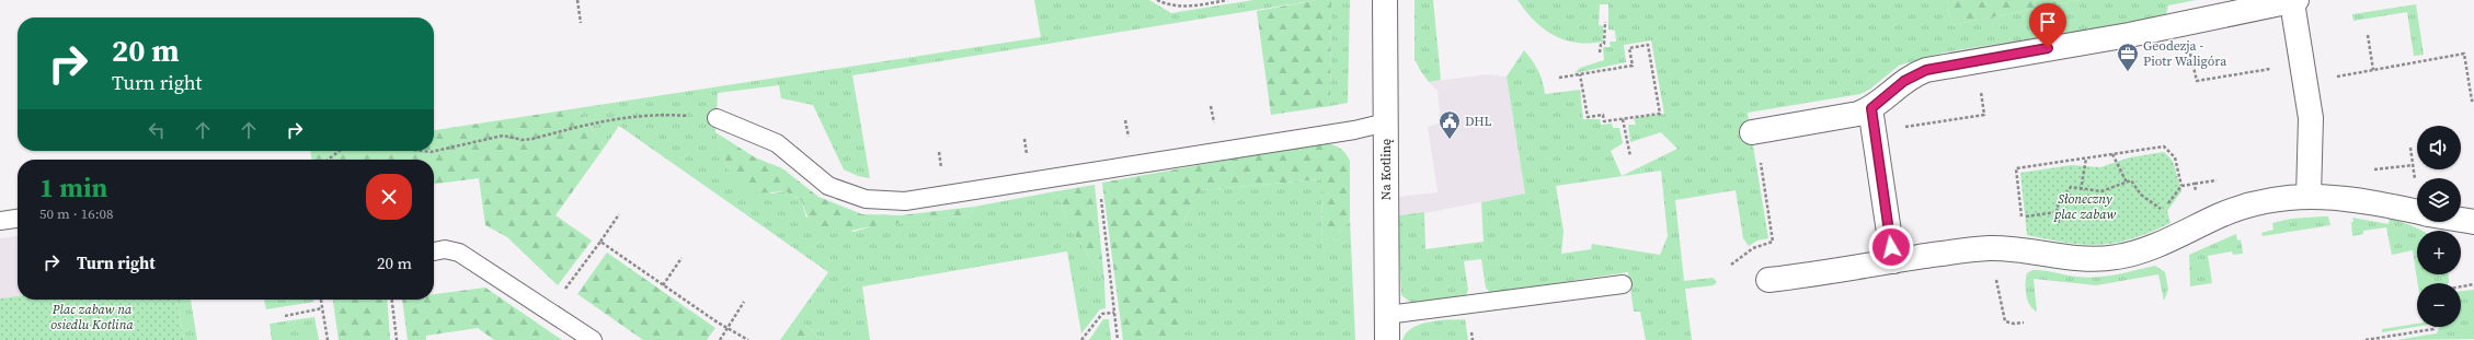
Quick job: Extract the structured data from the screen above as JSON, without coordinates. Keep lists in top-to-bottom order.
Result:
{
  "streets": {
    "street": ["Na Kotlinę"]
  },
  "parks": ["Słoneczny plac zabaw", "Plac zabaw na osiedlu Kotlina"],
  "places": {
    "office": ["Geodezja - Piotr Waligóra"],
    "public building": ["DHL"]
  },
  "page": {
    "turn": ["20 m", "Turn right"],
    "map_buttons": ["+", "−"],
    "heading": ["1 min", "50 m · 16:08"],
    "list": [
      {
        "name": "Turn right",
        "value": "20 m"
      }
    ]
  }
}
